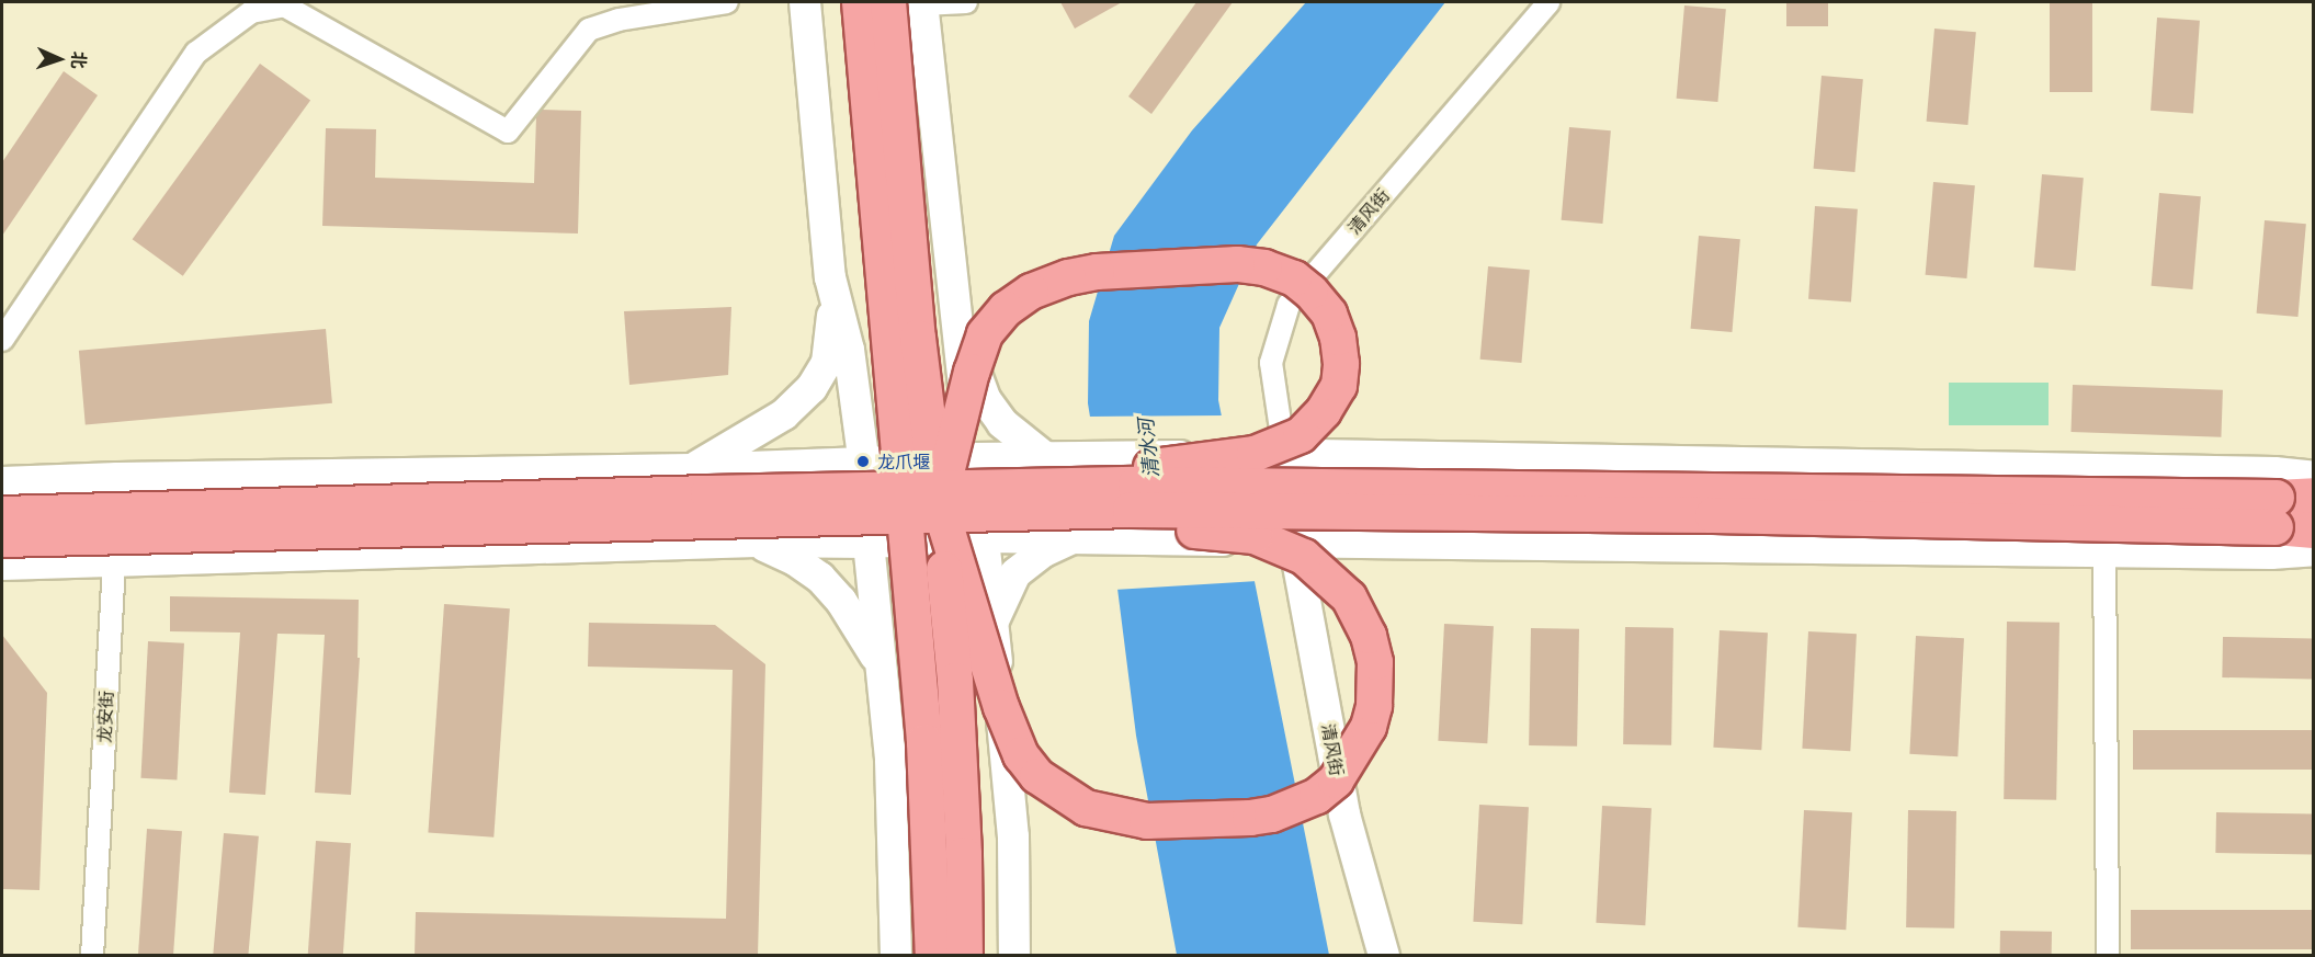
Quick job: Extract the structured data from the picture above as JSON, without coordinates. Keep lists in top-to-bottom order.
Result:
{
  "streets": {
    "main road": ["清风街"],
    "street": ["龙安街"]
  },
  "water": ["清水河"],
  "places": ["龙爪堰"],
  "north": "right"
}
